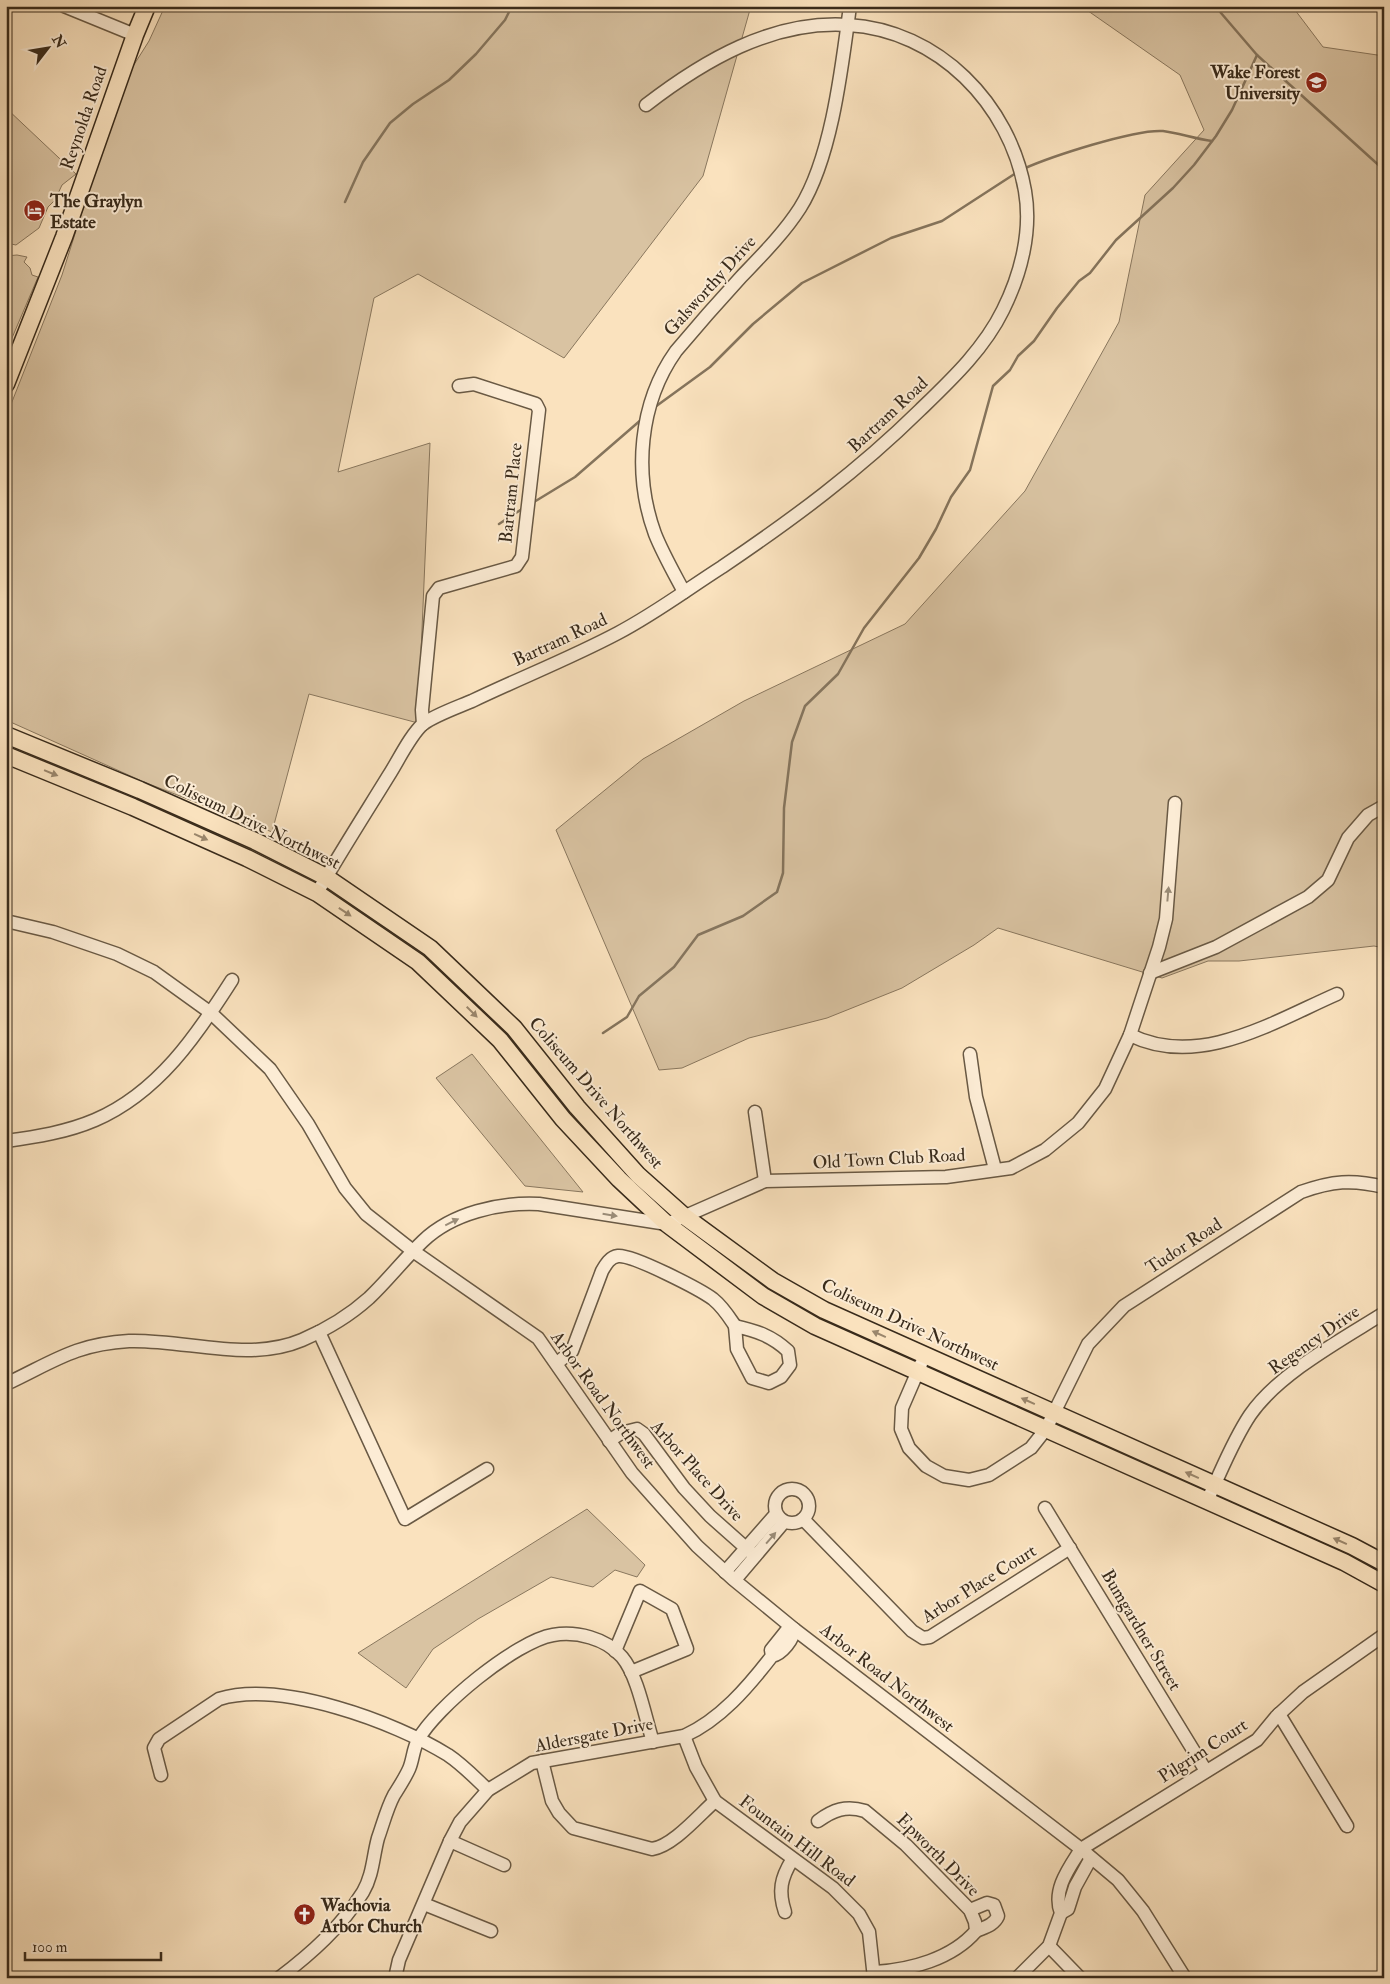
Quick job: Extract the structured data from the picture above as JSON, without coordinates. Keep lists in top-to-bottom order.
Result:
{
  "streets": {
    "main road": ["Reynolda Road", "Coliseum Drive Northwest"],
    "street": [
      "Galsworthy Drive",
      "Bartram Road",
      "Bartram Place",
      "Old Town Club Road",
      "Tudor Road",
      "Regency Drive",
      "Arbor Road Northwest",
      "Arbor Place Drive",
      "Arbor Place Court",
      "Bumgardner Street",
      "Aldersgate Drive",
      "Pilgrim Court",
      "Fountain Hill Road",
      "Epworth Drive"
    ]
  },
  "crossings": [
    ["Galsworthy Drive", "Bartram Road"],
    ["Bartram Road", "Bartram Place"],
    ["Coliseum Drive Northwest", "Old Town Club Road"],
    ["Coliseum Drive Northwest", "Tudor Road"],
    ["Coliseum Drive Northwest", "Regency Drive"],
    ["Arbor Road Northwest", "Arbor Place Drive"],
    ["Arbor Road Northwest", "Aldersgate Drive"],
    ["Arbor Road Northwest", "Pilgrim Court"],
    ["Arbor Place Court", "Bumgardner Street"],
    ["Bumgardner Street", "Pilgrim Court"],
    ["Aldersgate Drive", "Fountain Hill Road"]
  ],
  "places": {
    "school or university": ["Wake Forest University"],
    "hotel": ["The Graylyn Estate"],
    "church": ["Wachovia Arbor Church"]
  },
  "scale_bar": "100 m",
  "north": "top right"
}
